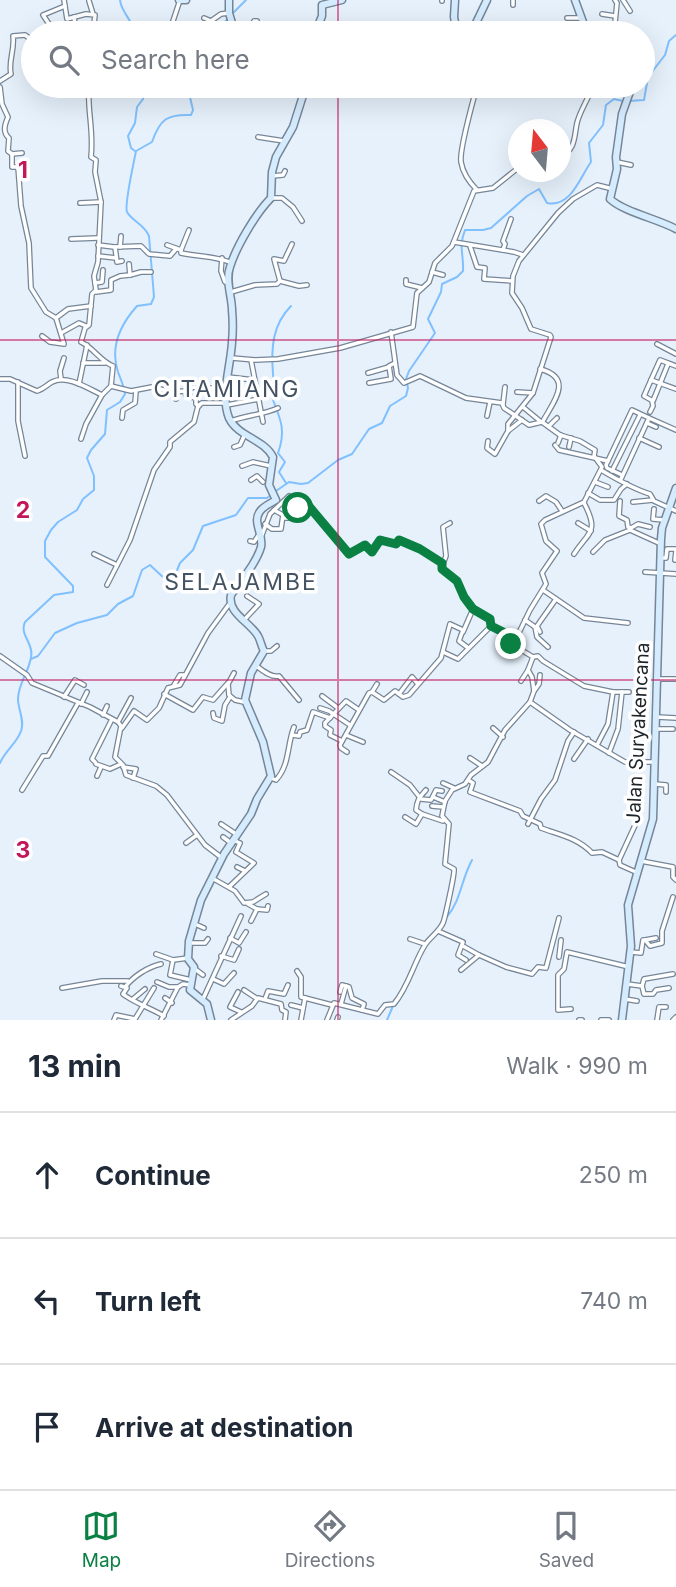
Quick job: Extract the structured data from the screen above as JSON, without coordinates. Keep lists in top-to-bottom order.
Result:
{
  "streets": {
    "street": ["Jalan Suryakencana"]
  },
  "districts": ["CITAMIANG", "SELAJAMBE"],
  "north": "top",
  "page": {
    "search": "Search here",
    "heading": ["13 min", "Walk · 990 m"],
    "list": [
      ["Continue", "250 m"],
      ["Turn left", "740 m"],
      "Arrive at destination"
    ],
    "nav": ["Map", "Directions", "Saved"]
  },
  "grid": {
    "rows": ["1", "2", "3"]
  }
}
